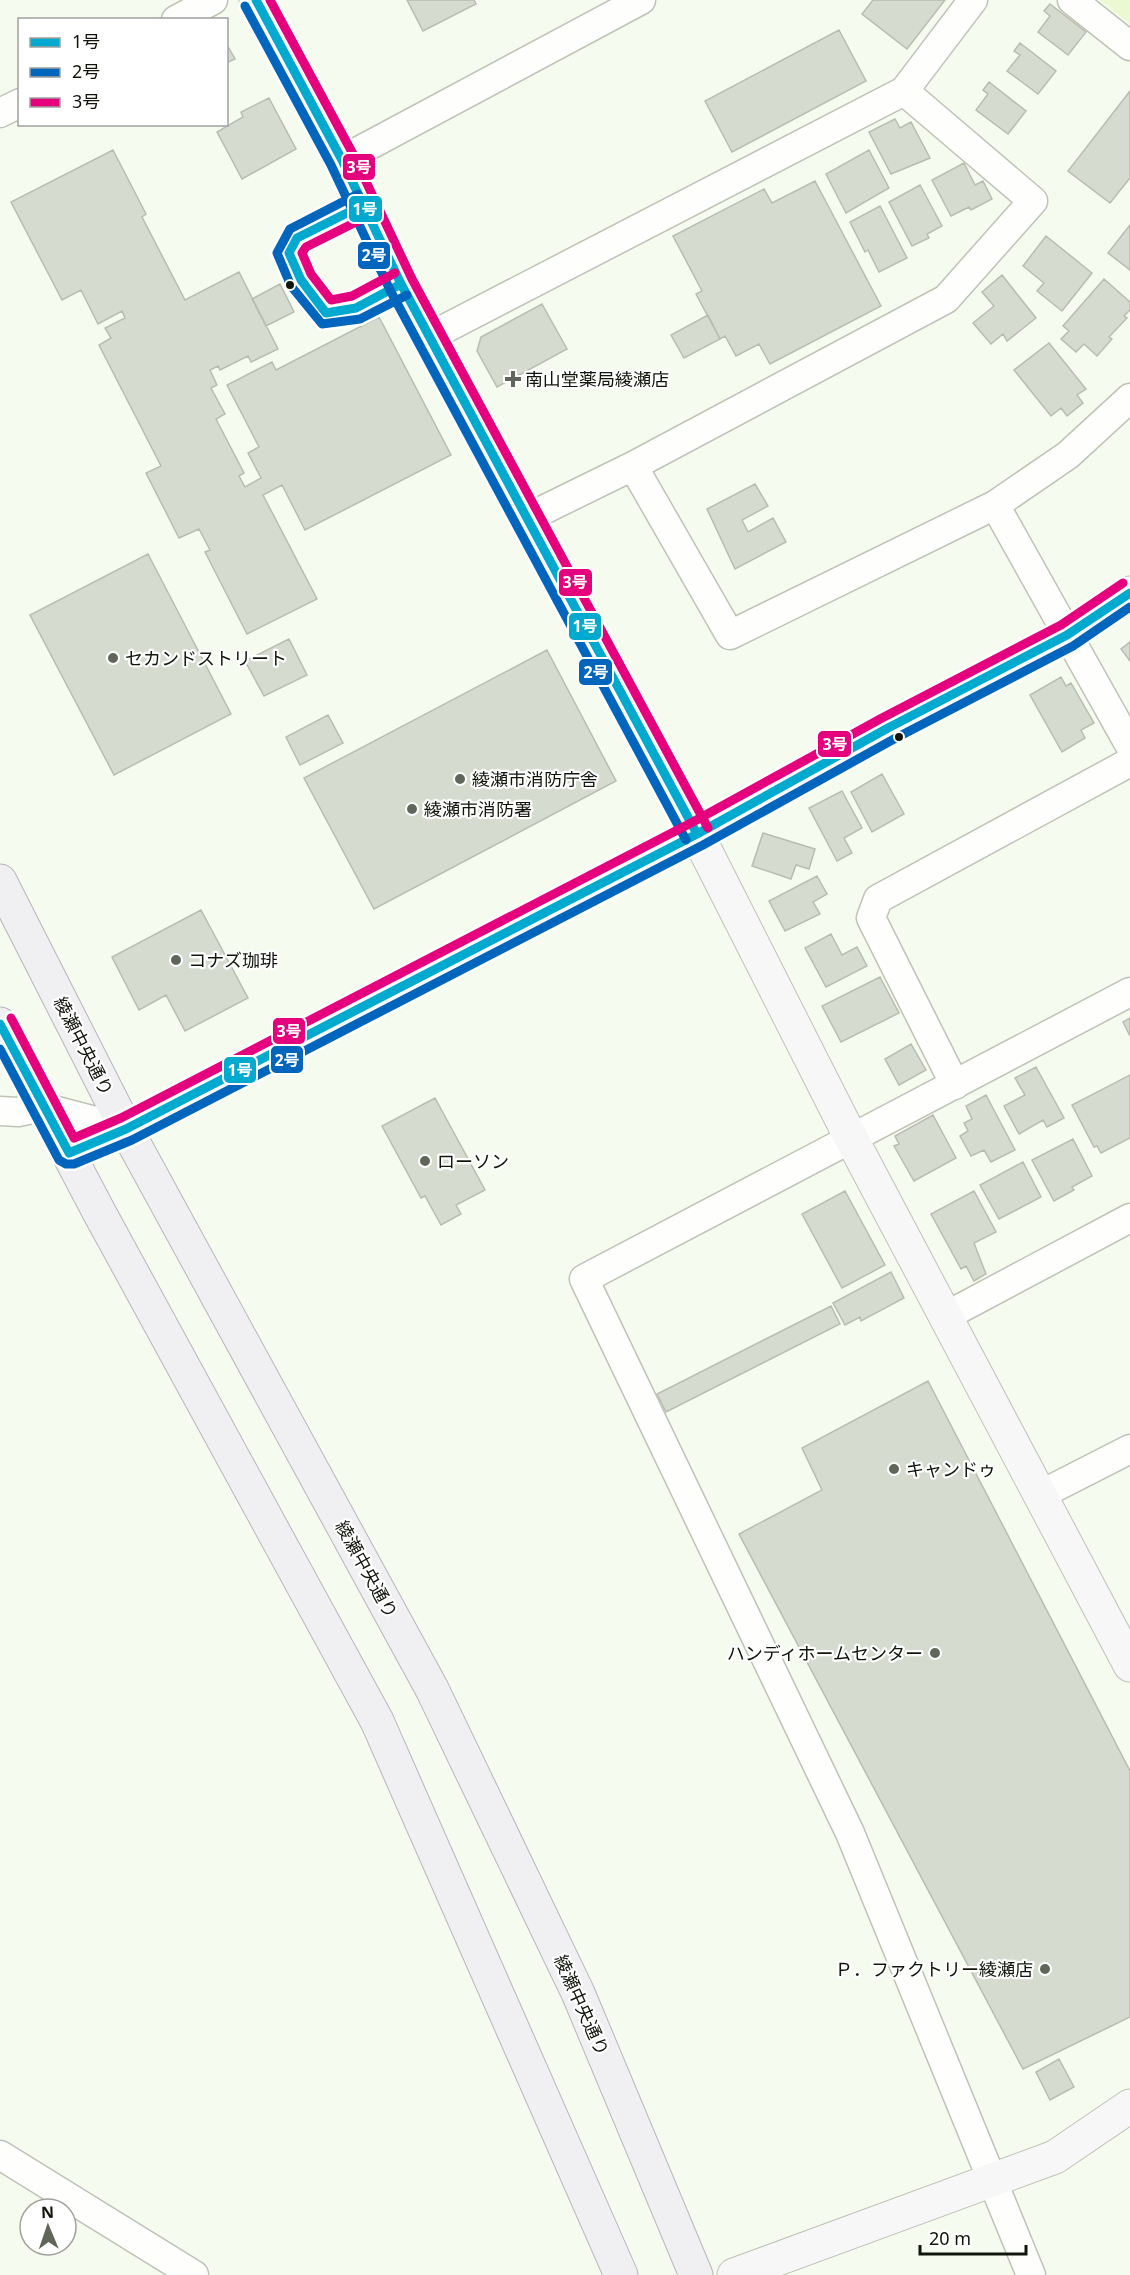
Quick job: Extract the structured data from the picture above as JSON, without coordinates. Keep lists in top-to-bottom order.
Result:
{
  "streets": {
    "main road": ["綾瀬中央通り"]
  },
  "places": {
    "health": ["南山堂薬局綾瀬店"],
    "other": [
      "セカンドストリート",
      "綾瀬市消防庁舎",
      "綾瀬市消防署",
      "コナズ珈琲",
      "ローソン",
      "キャンドゥ",
      "ハンディホームセンター",
      "Ｐ．ファクトリー綾瀬店"
    ]
  },
  "lines": ["transit line 1号", "transit line 3号", "transit line 2号"],
  "legend": ["1号", "2号", "3号"],
  "scale_bar": "20 m",
  "north": "top"
}
